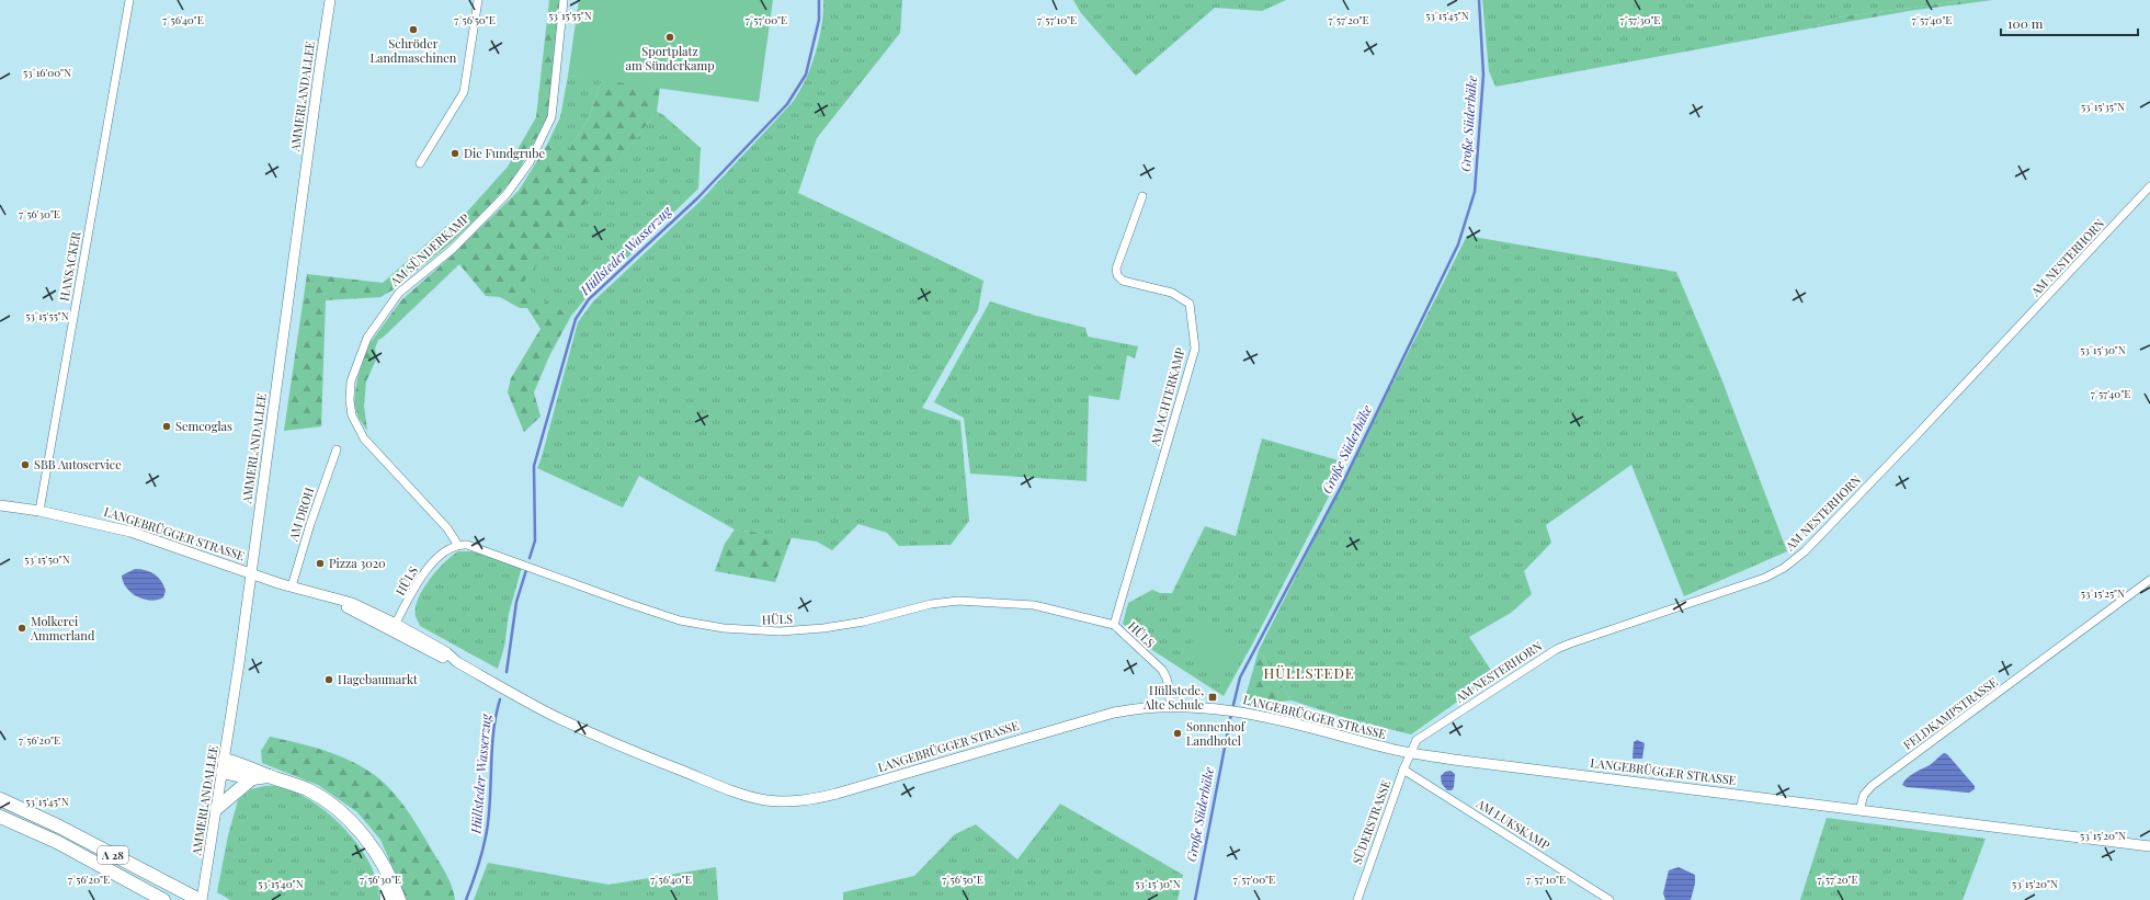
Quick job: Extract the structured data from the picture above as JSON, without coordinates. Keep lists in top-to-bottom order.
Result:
{
  "streets": {
    "highway": ["A 28"],
    "street": [
      "AMMERLANDALLEE",
      "AM SÜNDERKAMP",
      "AM NESTERHORN",
      "HANSACKER",
      "AM ACHTERKAMP",
      "AM DROH",
      "LANGEBRÜGGER STRASSE",
      "HÜLS",
      "FELDKAMPSTRASSE",
      "SÜDERSTRASSE",
      "AM LUKSKAMP"
    ]
  },
  "crossings": [
    ["AMMERLANDALLEE", "LANGEBRÜGGER STRASSE"],
    ["AMMERLANDALLEE", "A 28"],
    ["AM SÜNDERKAMP", "HÜLS"],
    ["AM NESTERHORN", "LANGEBRÜGGER STRASSE"],
    ["AM NESTERHORN", "SÜDERSTRASSE"],
    ["HANSACKER", "LANGEBRÜGGER STRASSE"],
    ["AM ACHTERKAMP", "HÜLS"],
    ["AM DROH", "LANGEBRÜGGER STRASSE"],
    ["LANGEBRÜGGER STRASSE", "HÜLS"],
    ["LANGEBRÜGGER STRASSE", "FELDKAMPSTRASSE"],
    ["LANGEBRÜGGER STRASSE", "SÜDERSTRASSE"],
    ["SÜDERSTRASSE", "AM LUKSKAMP"]
  ],
  "districts": ["HÜLLSTEDE"],
  "water": ["Große Süderbäke", "Hüllsteder Wasserzug"],
  "places": {
    "other": [
      "Schröder Landmaschinen",
      "Sportplatz am Sünderkamp",
      "Die Fundgrube",
      "Semcoglas",
      "SBB Autoservice",
      "Pizza 3020",
      "Molkerei Ammerland",
      "Hagebaumarkt",
      "Sonnenhof Landhotel"
    ],
    "transit": ["Hüllstede, Alte Schule"]
  },
  "scale_bar": "100 m",
  "coordinates": [
    "53°15'55\"N",
    "53°15'45\"N",
    "7°56'40\"E",
    "7°56'50\"E",
    "7°57'00\"E",
    "7°57'10\"E",
    "7°57'20\"E",
    "7°57'30\"E",
    "7°57'40\"E",
    "53°16'00\"N",
    "53°15'35\"N",
    "7°56'30\"E",
    "53°15'30\"N",
    "53°15'50\"N",
    "53°15'25\"N",
    "7°56'20\"E",
    "53°15'20\"N",
    "53°15'40\"N"
  ]
}
